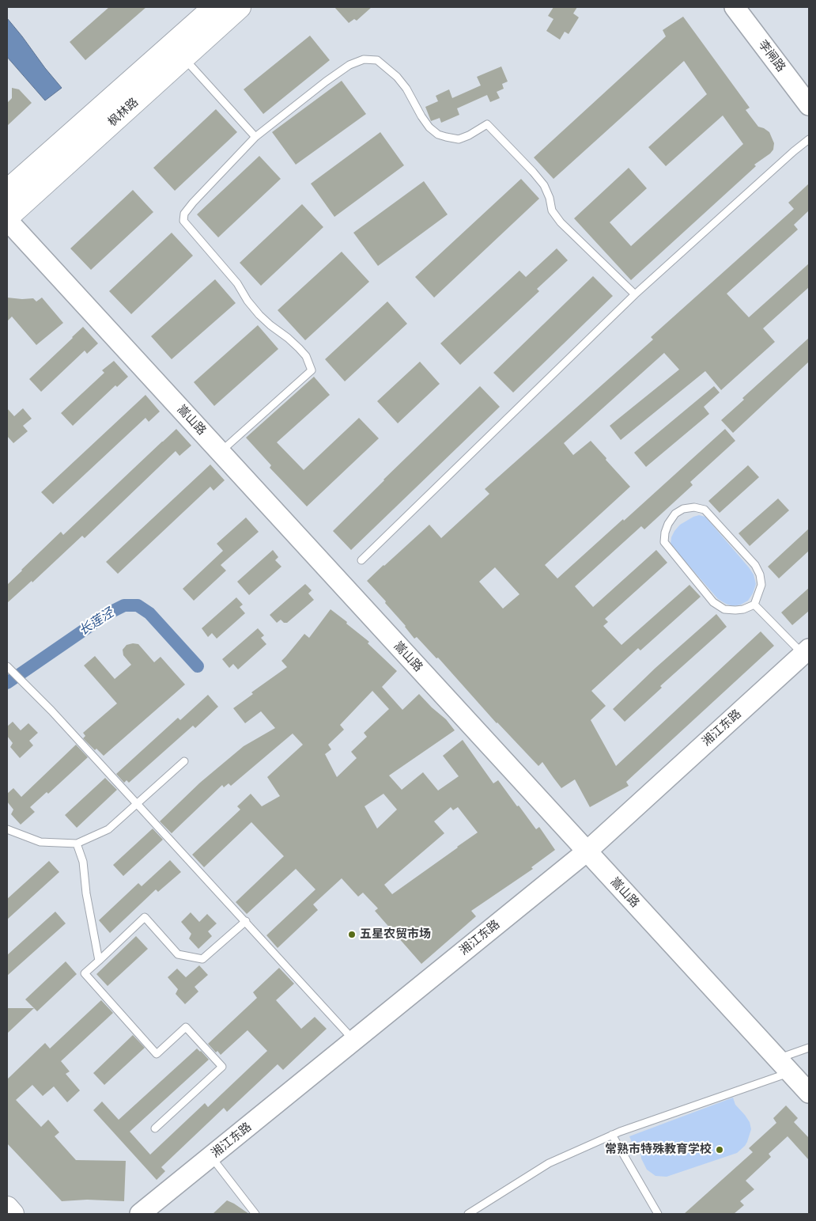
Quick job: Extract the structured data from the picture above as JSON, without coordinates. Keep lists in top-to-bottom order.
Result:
{
  "streets": {
    "main road": ["枫林路"],
    "street": ["李闸路", "嵩山路", "湘江东路"]
  },
  "crossings": [
    ["枫林路", "嵩山路"],
    ["嵩山路", "湘江东路"]
  ],
  "water": ["长莲泾"],
  "places": ["五星农贸市场", "常熟市特殊教育学校"]
}
